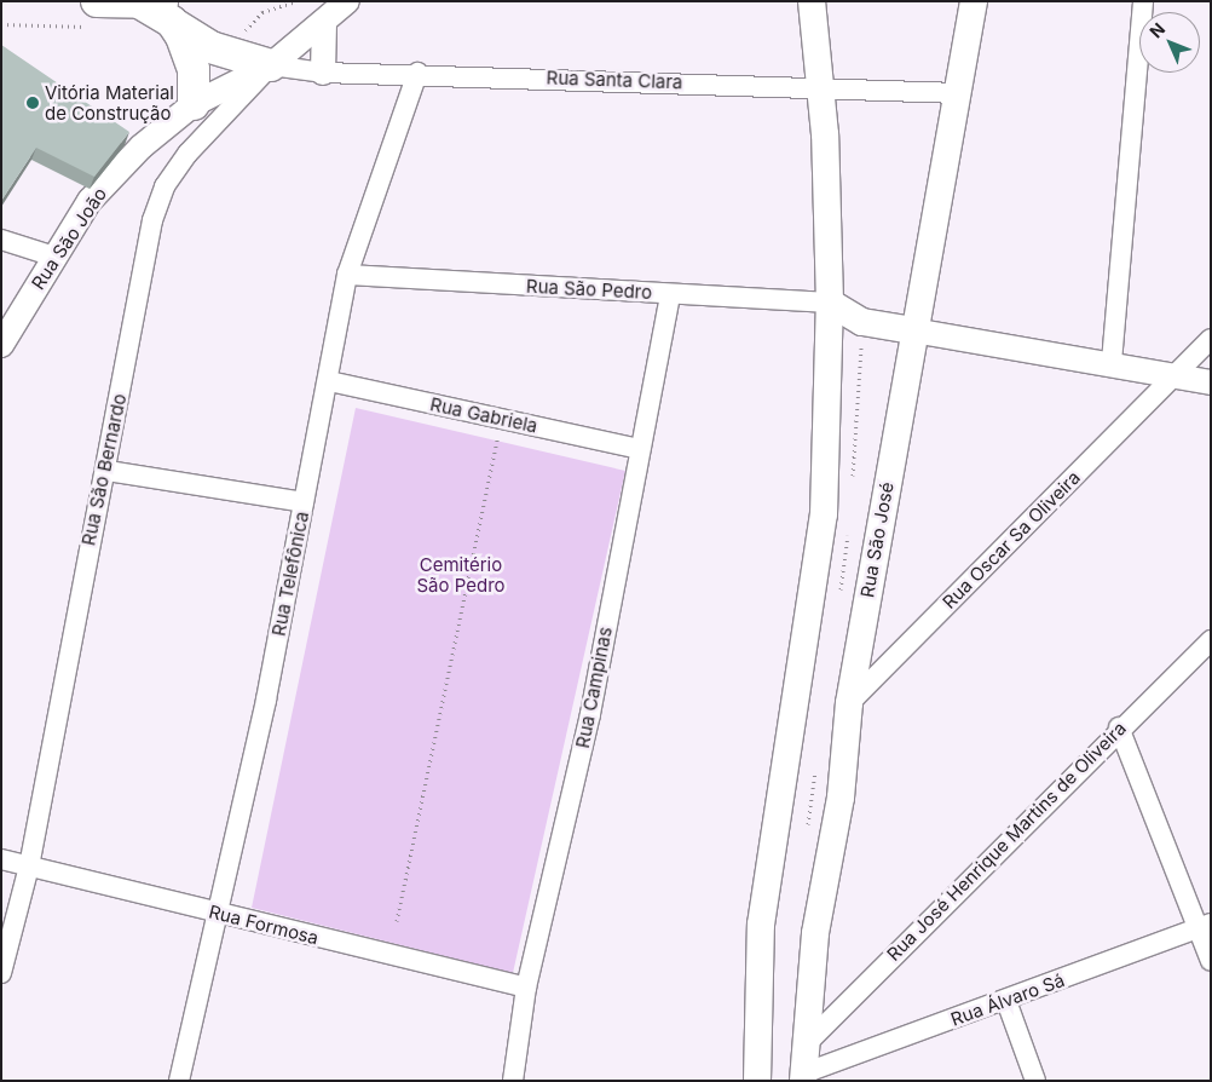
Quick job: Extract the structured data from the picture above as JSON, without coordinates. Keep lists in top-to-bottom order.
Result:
{
  "streets": {
    "main road": ["Rua São José"],
    "street": [
      "Rua Santa Clara",
      "Rua São João",
      "Rua São Pedro",
      "Rua Gabriela",
      "Rua São Bernardo",
      "Rua Oscar Sa Oliveira",
      "Rua Telefônica",
      "Rua Campinas",
      "Rua José Henrique Martins de Oliveira",
      "Rua Formosa",
      "Rua Álvaro Sá"
    ]
  },
  "crossings": [
    ["Rua Santa Clara", "Rua São João"],
    ["Rua Santa Clara", "Rua São Bernardo"],
    ["Rua Santa Clara", "Rua São José"],
    ["Rua Santa Clara", "Rua Telefônica"],
    ["Rua São João", "Rua São Bernardo"],
    ["Rua São Pedro", "Rua Telefônica"],
    ["Rua São Pedro", "Rua Campinas"],
    ["Rua Gabriela", "Rua Telefônica"],
    ["Rua Gabriela", "Rua Campinas"],
    ["Rua São Bernardo", "Rua Formosa"],
    ["Rua São José", "Rua Oscar Sa Oliveira"],
    ["Rua São José", "Rua José Henrique Martins de Oliveira"],
    ["Rua São José", "Rua Álvaro Sá"],
    ["Rua Telefônica", "Rua Formosa"],
    ["Rua Campinas", "Rua Formosa"]
  ],
  "parks": ["Cemitério São Pedro"],
  "places": ["Vitória Material de Construção"],
  "north": "top left"
}
